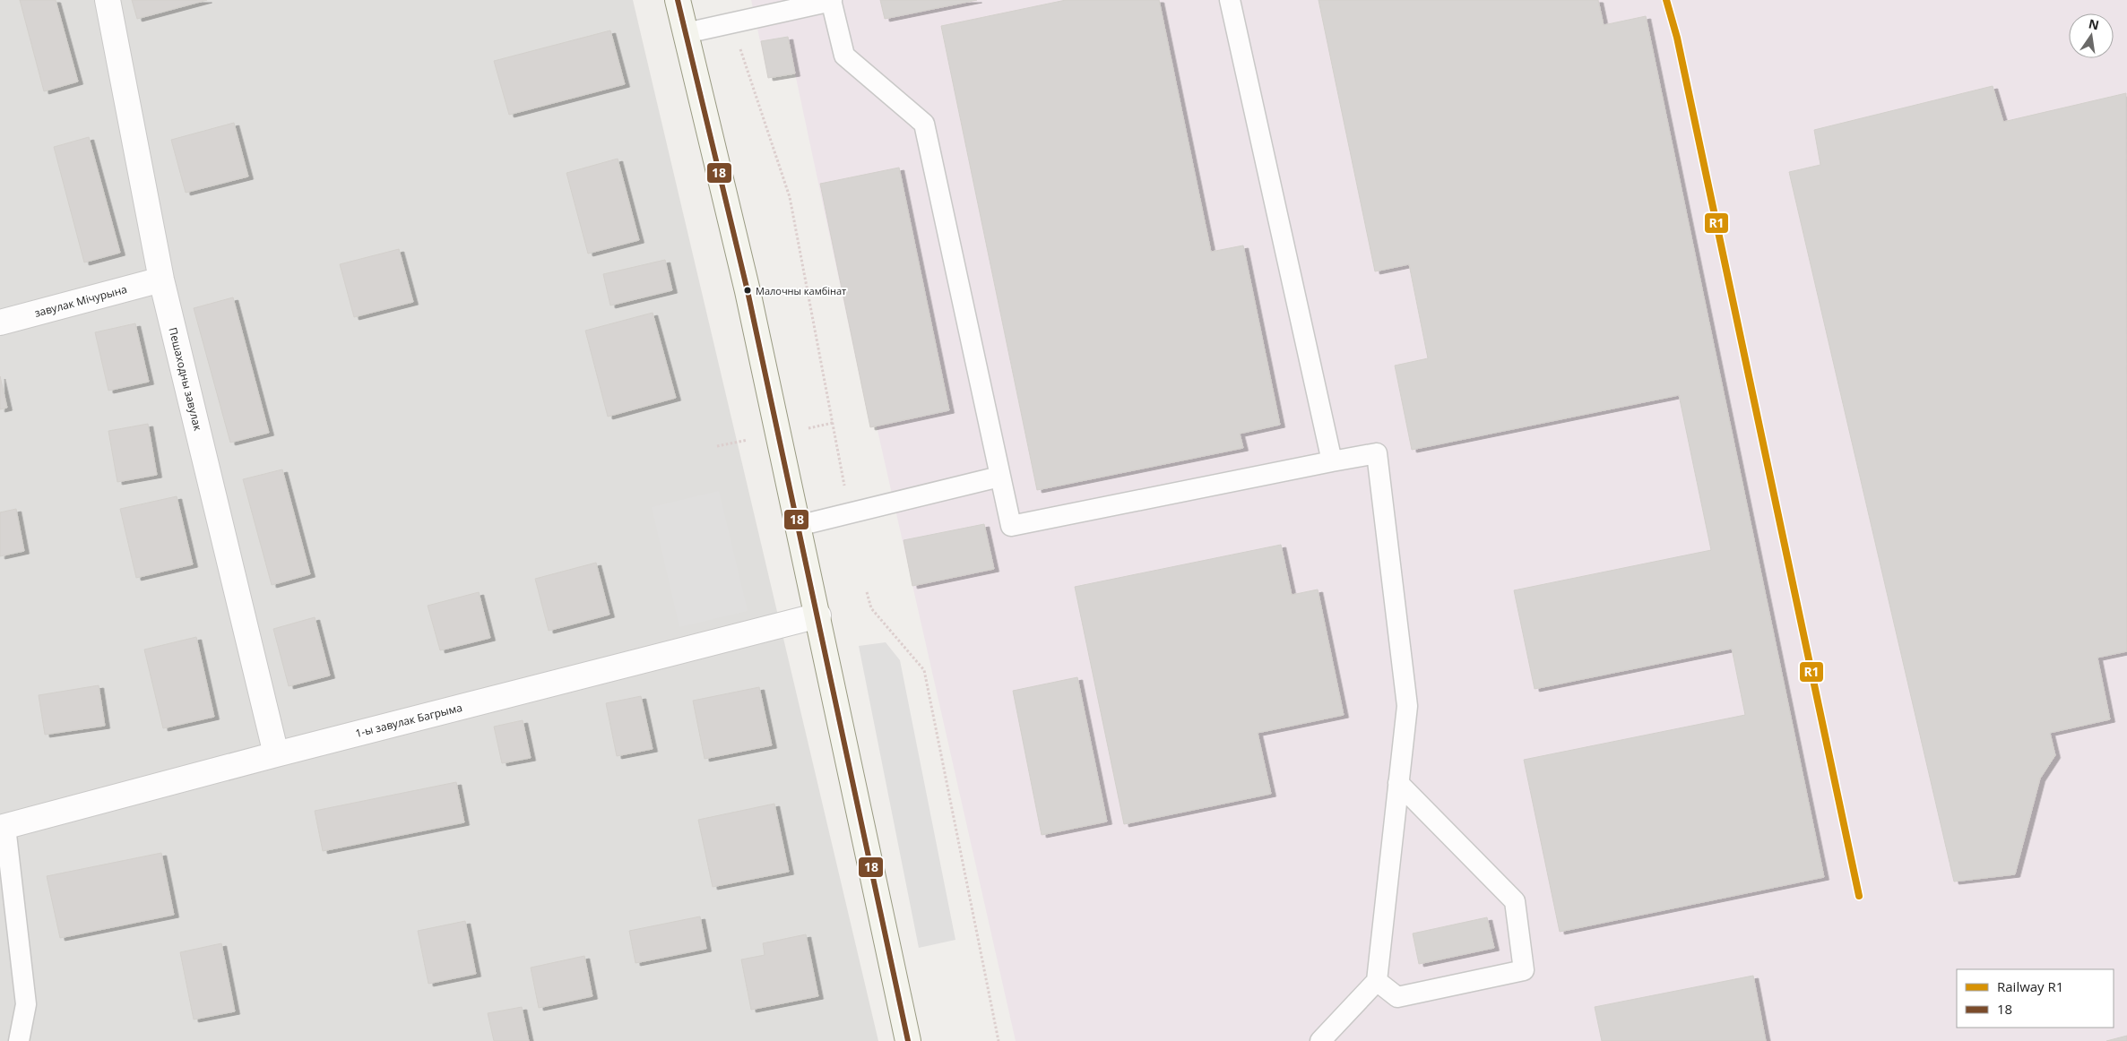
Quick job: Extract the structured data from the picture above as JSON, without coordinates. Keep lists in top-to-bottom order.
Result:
{
  "streets": {
    "street": ["завулак Мічурына", "Пешаходны завулак", "1-ы завулак Багрыма"]
  },
  "crossings": [
    ["завулак Мічурына", "Пешаходны завулак"],
    ["Пешаходны завулак", "1-ы завулак Багрыма"]
  ],
  "places": ["Малочны камбінат"],
  "lines": ["rail line R1", "transit line 18"],
  "legend": ["Railway R1", "18"],
  "north": "top"
}
